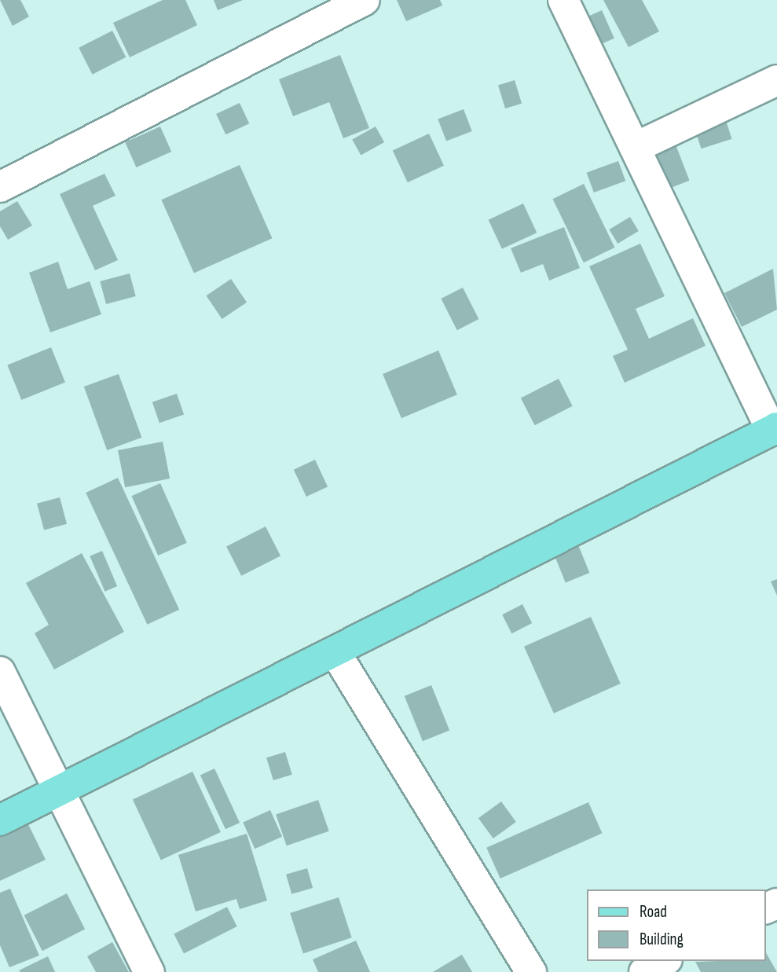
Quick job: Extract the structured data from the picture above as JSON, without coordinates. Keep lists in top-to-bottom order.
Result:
{
  "legend": ["Road", "Building"]
}
